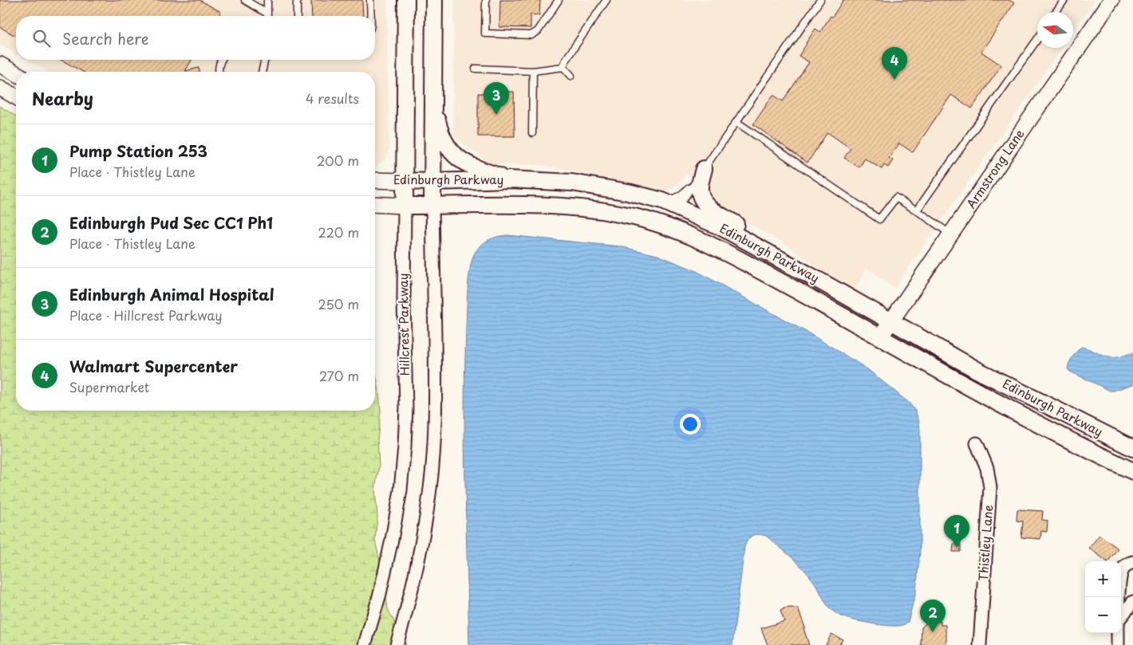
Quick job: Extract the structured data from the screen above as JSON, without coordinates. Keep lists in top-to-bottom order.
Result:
{
  "streets": {
    "main road": ["Edinburgh Parkway", "Hillcrest Parkway"],
    "street": ["Armstrong Lane", "Thistley Lane"]
  },
  "crossings": [
    ["Armstrong Lane", "Edinburgh Parkway"],
    ["Edinburgh Parkway", "Hillcrest Parkway"]
  ],
  "north": "left",
  "page": {
    "search": "Search here",
    "pins": [
      "4",
      "3",
      "1",
      "2"
    ],
    "heading": ["Nearby", "4 results"],
    "list": [
      {
        "mark": "1",
        "name": "Pump Station 253",
        "note": "Place · Thistley Lane",
        "value": "200 m"
      },
      {
        "mark": "2",
        "name": "Edinburgh Pud Sec CC1 Ph1",
        "note": "Place · Thistley Lane",
        "value": "220 m"
      },
      {
        "mark": "3",
        "name": "Edinburgh Animal Hospital",
        "note": "Place · Hillcrest Parkway",
        "value": "250 m"
      },
      {
        "mark": "4",
        "name": "Walmart Supercenter",
        "note": "Supermarket",
        "value": "270 m"
      }
    ],
    "map_buttons": ["+", "−"]
  }
}
